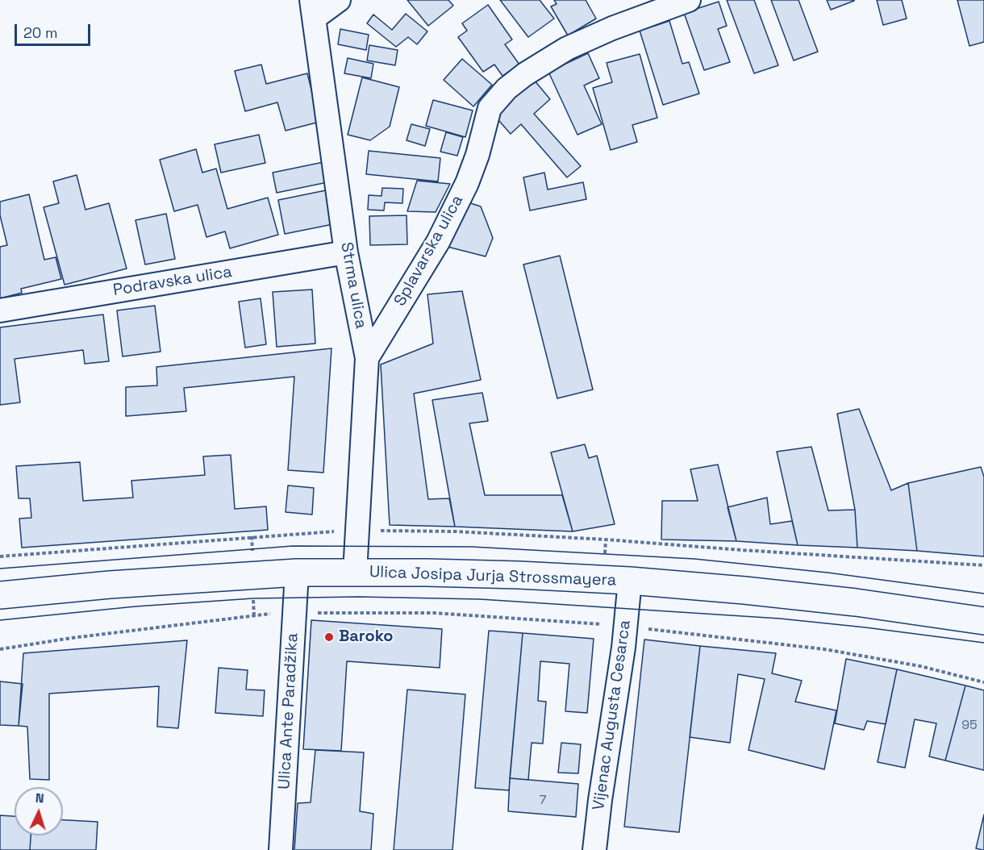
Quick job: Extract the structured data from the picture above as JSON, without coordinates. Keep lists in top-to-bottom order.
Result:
{
  "streets": {
    "main road": ["Ulica Josipa Jurja Strossmayera"],
    "street": [
      "Splavarska ulica",
      "Podravska ulica",
      "Strma ulica",
      "Ulica Ante Paradžika",
      "Vijenac Augusta Cesarca"
    ]
  },
  "crossings": [
    ["Splavarska ulica", "Strma ulica"],
    ["Podravska ulica", "Strma ulica"],
    ["Strma ulica", "Ulica Josipa Jurja Strossmayera"],
    ["Ulica Josipa Jurja Strossmayera", "Ulica Ante Paradžika"],
    ["Ulica Josipa Jurja Strossmayera", "Vijenac Augusta Cesarca"]
  ],
  "places": ["Baroko"],
  "house_numbers": ["95", "7"],
  "scale_bar": "20 m",
  "north": "top"
}
